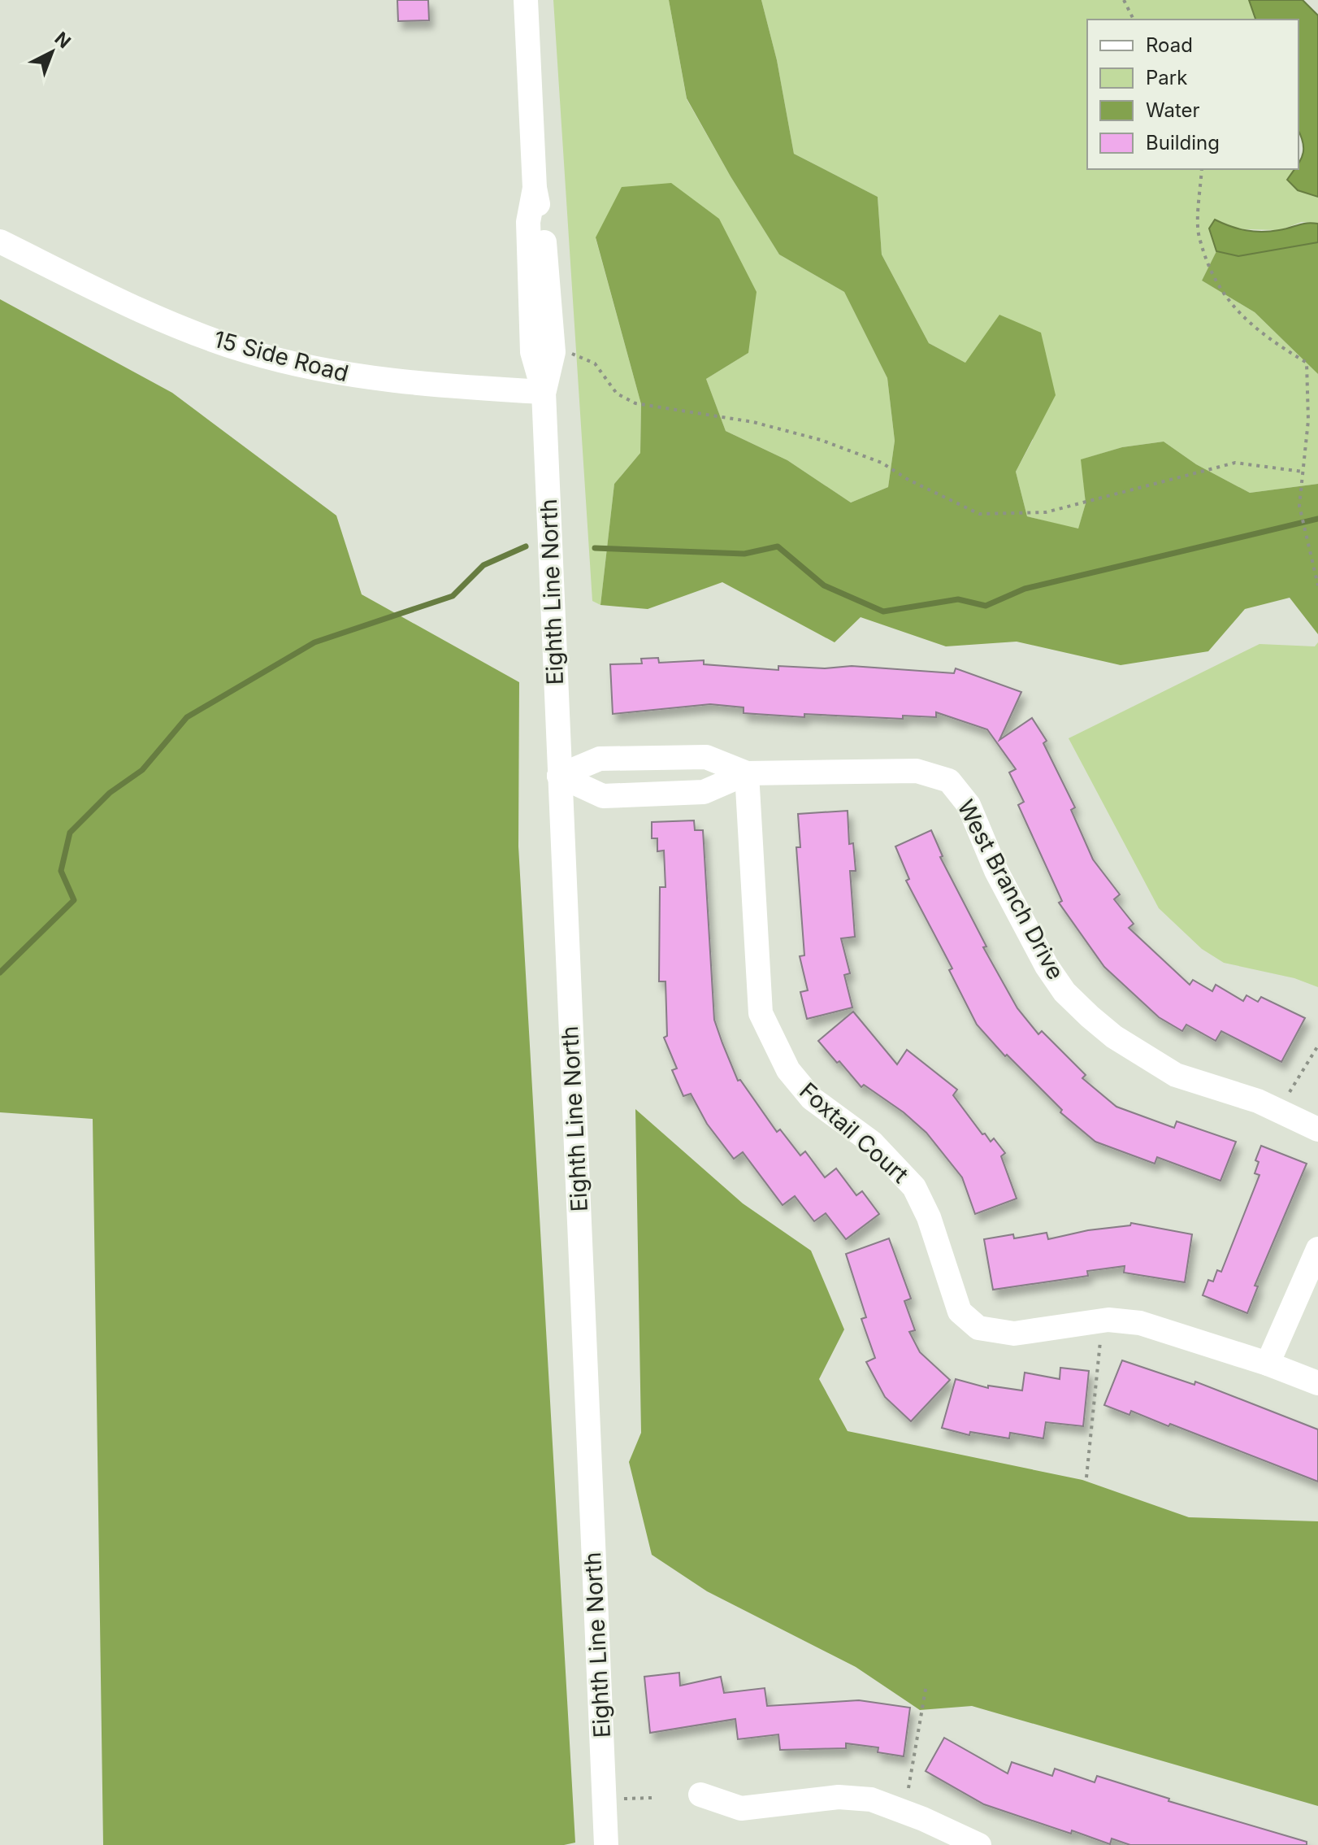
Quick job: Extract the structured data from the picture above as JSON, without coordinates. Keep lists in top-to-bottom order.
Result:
{
  "streets": {
    "street": [
      "15 Side Road",
      "Eighth Line North",
      "West Branch Drive",
      "Foxtail Court"
    ]
  },
  "crossings": [
    ["15 Side Road", "Eighth Line North"],
    ["Eighth Line North", "West Branch Drive"],
    ["West Branch Drive", "Foxtail Court"]
  ],
  "legend": [
    "Road",
    "Park",
    "Water",
    "Building"
  ],
  "north": "top right"
}
